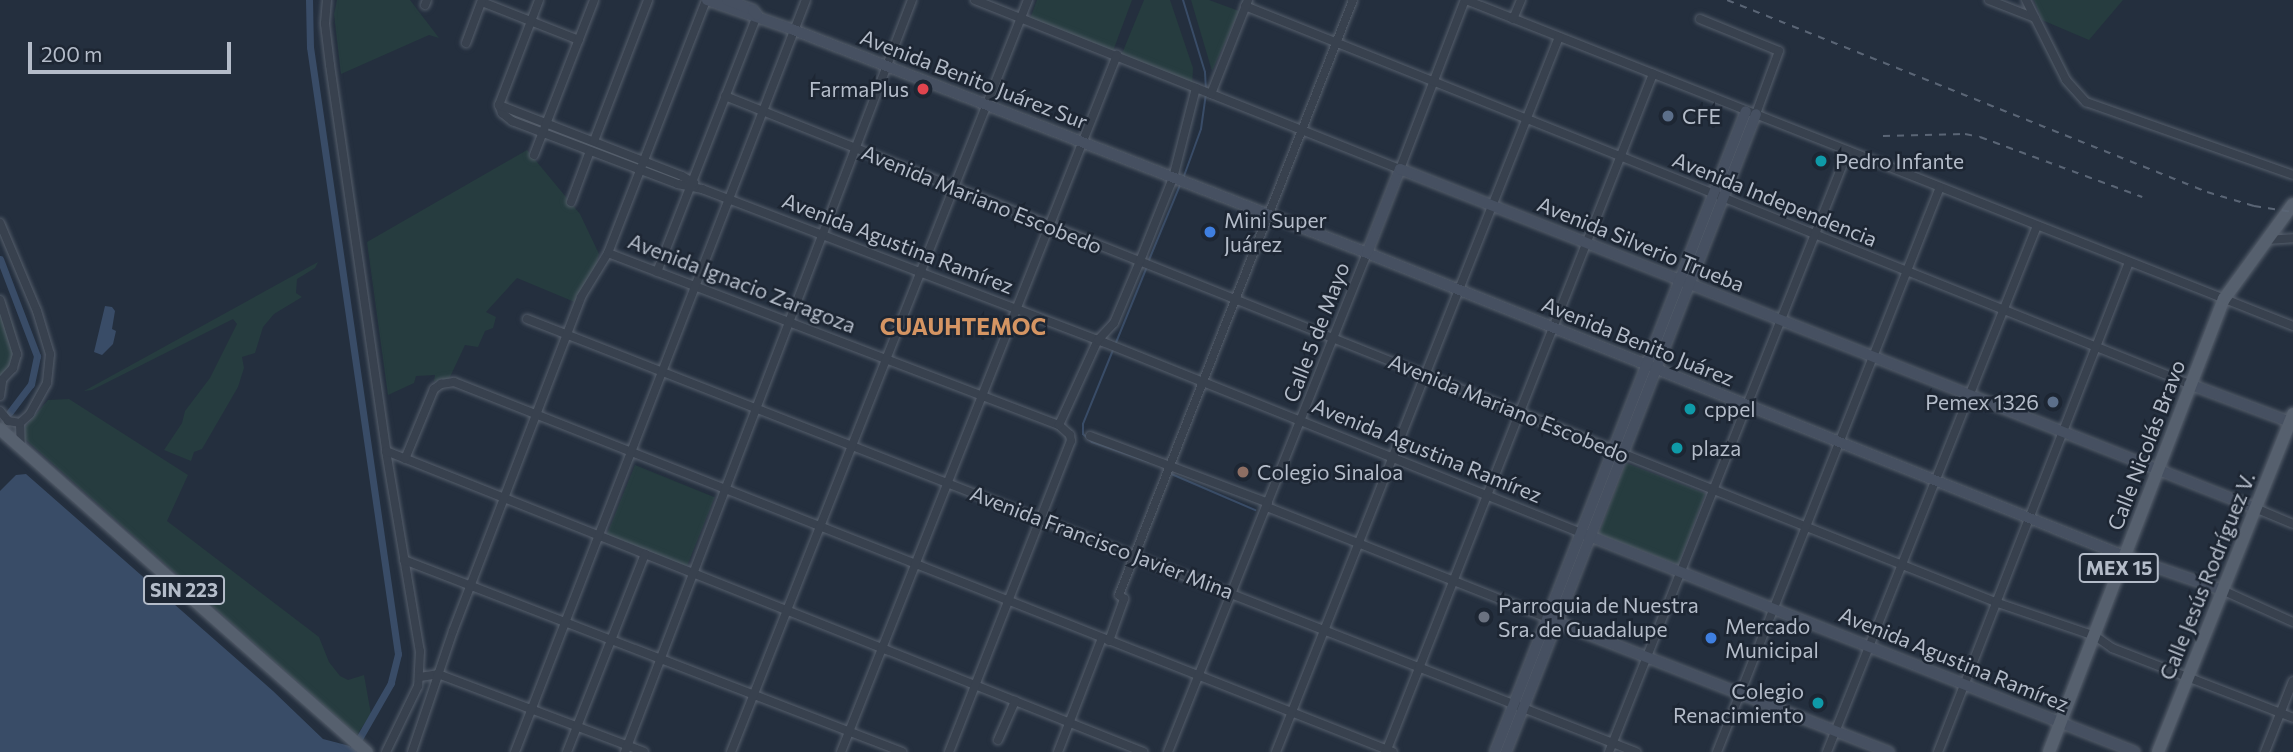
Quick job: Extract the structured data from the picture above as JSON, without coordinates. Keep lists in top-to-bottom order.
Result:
{
  "streets": {
    "main road": [
      "Calle Nicolás Bravo",
      "MEX 15",
      "Calle Jesús Rodríguez V.",
      "SIN 223"
    ],
    "street": [
      "Avenida Benito Juárez Sur",
      "Avenida Mariano Escobedo",
      "Avenida Independencia",
      "Avenida Agustina Ramírez",
      "Avenida Silverio Trueba",
      "Avenida Ignacio Zaragoza",
      "Calle 5 de Mayo",
      "Avenida Benito Juárez",
      "Avenida Francisco Javier Mina"
    ]
  },
  "crossings": [
    ["Avenida Benito Juárez Sur", "Avenida Benito Juárez"],
    ["Avenida Mariano Escobedo", "Calle 5 de Mayo"],
    ["Avenida Mariano Escobedo", "Calle Nicolás Bravo"],
    ["Avenida Mariano Escobedo", "Calle Jesús Rodríguez V."],
    ["Avenida Independencia", "Calle 5 de Mayo"],
    ["Avenida Independencia", "Calle Nicolás Bravo"],
    ["Avenida Independencia", "Calle Jesús Rodríguez V."],
    ["Avenida Agustina Ramírez", "Calle 5 de Mayo"],
    ["Avenida Agustina Ramírez", "Calle Nicolás Bravo"],
    ["Avenida Silverio Trueba", "Calle 5 de Mayo"],
    ["Avenida Silverio Trueba", "Calle Nicolás Bravo"],
    ["Avenida Silverio Trueba", "Calle Jesús Rodríguez V."],
    ["Calle 5 de Mayo", "Avenida Benito Juárez"],
    ["Calle 5 de Mayo", "Avenida Francisco Javier Mina"],
    ["Avenida Benito Juárez", "Calle Nicolás Bravo"],
    ["Calle Nicolás Bravo", "MEX 15"]
  ],
  "districts": ["CUAUHTEMOC"],
  "places": [
    "FarmaPlus",
    "CFE",
    "Pedro Infante",
    "Mini Super Juárez",
    "Pemex 1326",
    "cppel",
    "plaza",
    "Colegio Sinaloa",
    "Parroquia de Nuestra Sra. de Guadalupe",
    "Mercado Municipal",
    "Colegio Renacimiento"
  ],
  "scale_bar": "200 m"
}
